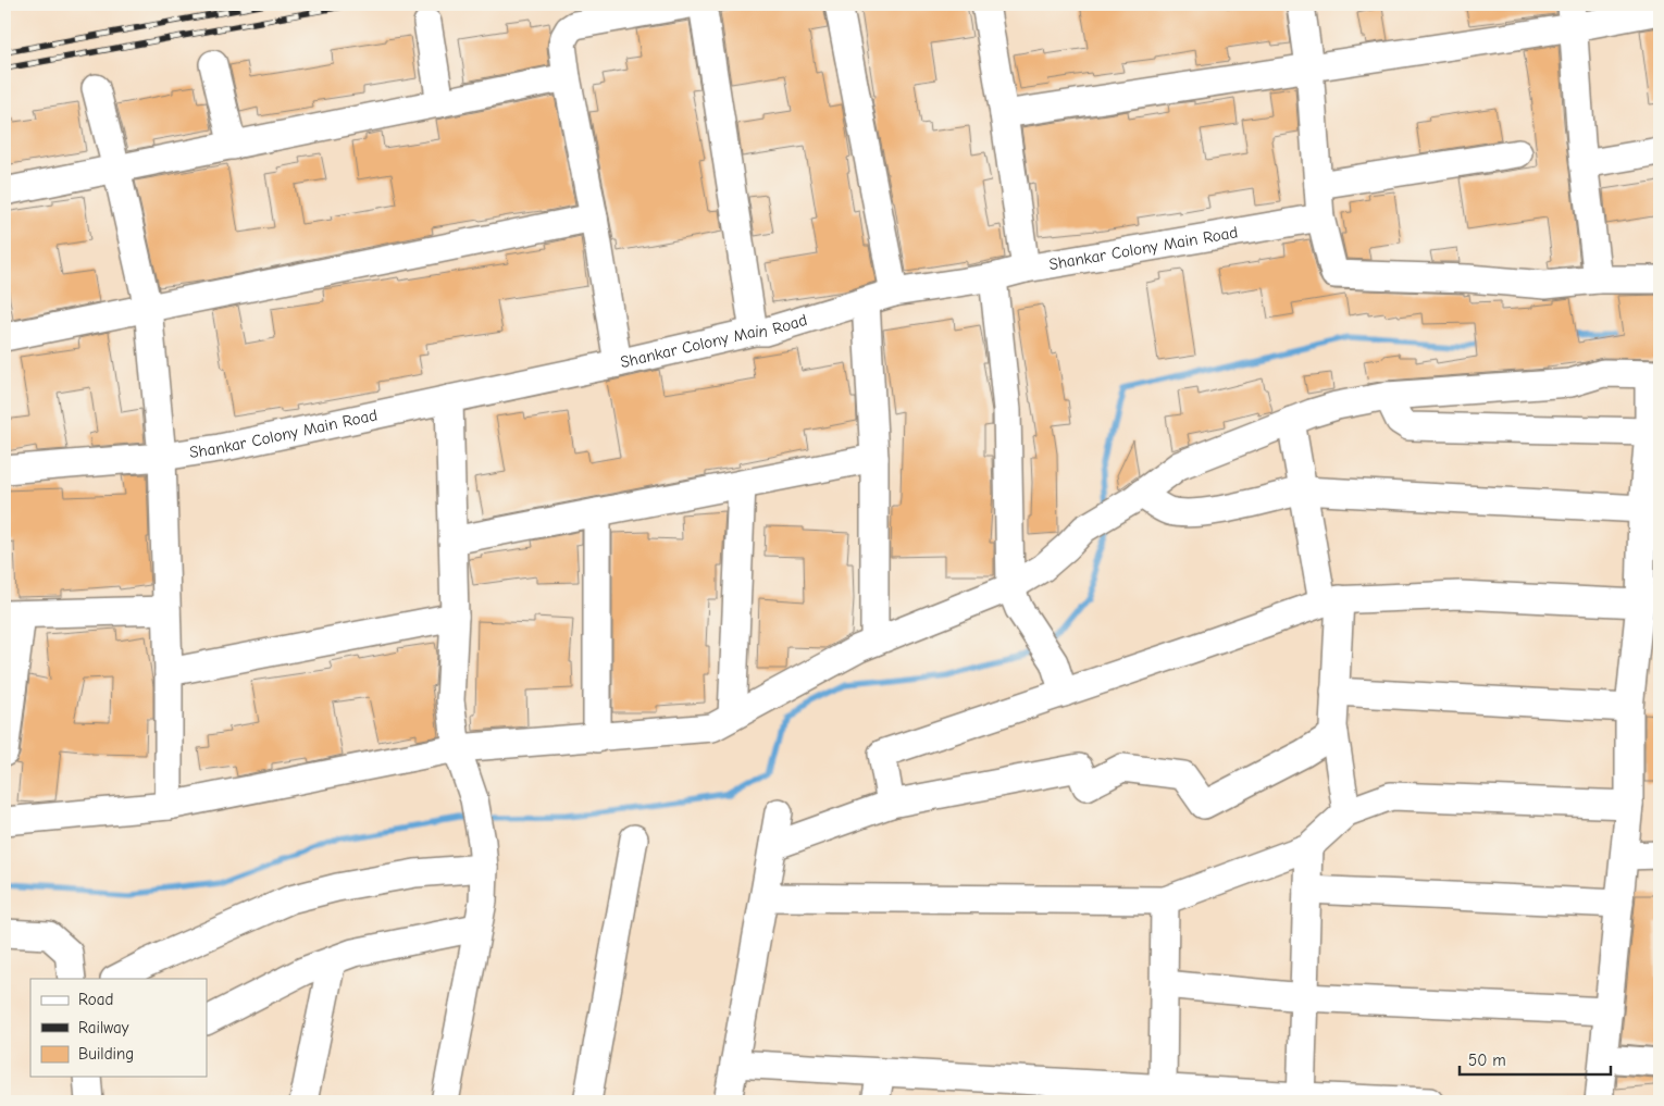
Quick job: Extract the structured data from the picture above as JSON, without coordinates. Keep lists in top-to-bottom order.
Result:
{
  "streets": {
    "street": ["Shankar Colony Main Road"]
  },
  "legend": ["Road", "Railway", "Building"],
  "scale_bar": "50 m"
}
